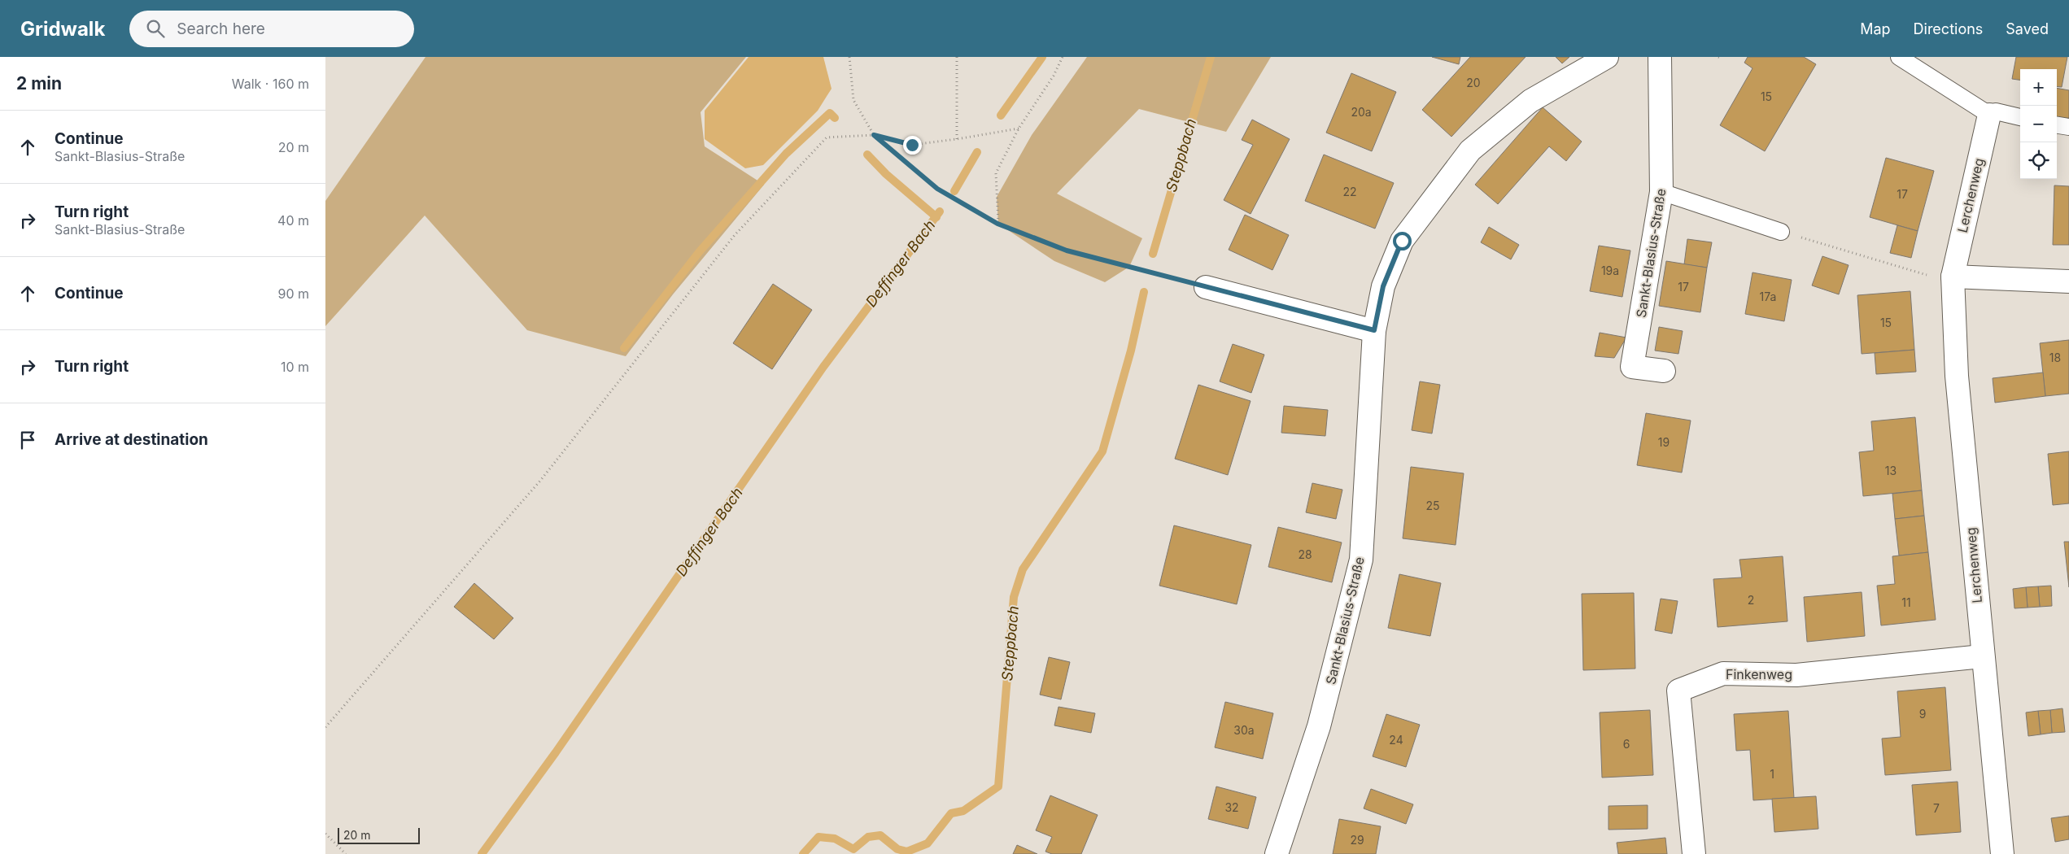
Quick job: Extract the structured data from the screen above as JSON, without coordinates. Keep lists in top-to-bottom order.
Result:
{
  "streets": {
    "street": ["Lerchenweg", "Sankt-Blasius-Straße", "Finkenweg"]
  },
  "crossings": [
    ["Lerchenweg", "Finkenweg"]
  ],
  "water": ["Steppbach", "Deffinger Bach"],
  "house_numbers": [
    "20",
    "15",
    "20a",
    "22",
    "17",
    "19a",
    "17",
    "17a",
    "15",
    "18",
    "19",
    "13",
    "25",
    "28",
    "2",
    "11",
    "9",
    "30a",
    "24",
    "6",
    "1",
    "32",
    "7",
    "29"
  ],
  "scale_bar": "20 m",
  "page": {
    "header": "Gridwalk",
    "search": "Search here",
    "nav": ["Map", "Directions", "Saved"],
    "heading": ["2 min", "Walk · 160 m"],
    "map_buttons": ["+", "−"],
    "list": [
      ["Continue", "Sankt-Blasius-Straße", "20 m"],
      ["Turn right", "Sankt-Blasius-Straße", "40 m"],
      ["Continue", "90 m"],
      ["Turn right", "10 m"],
      "Arrive at destination"
    ],
    "scale": "20 m"
  }
}
